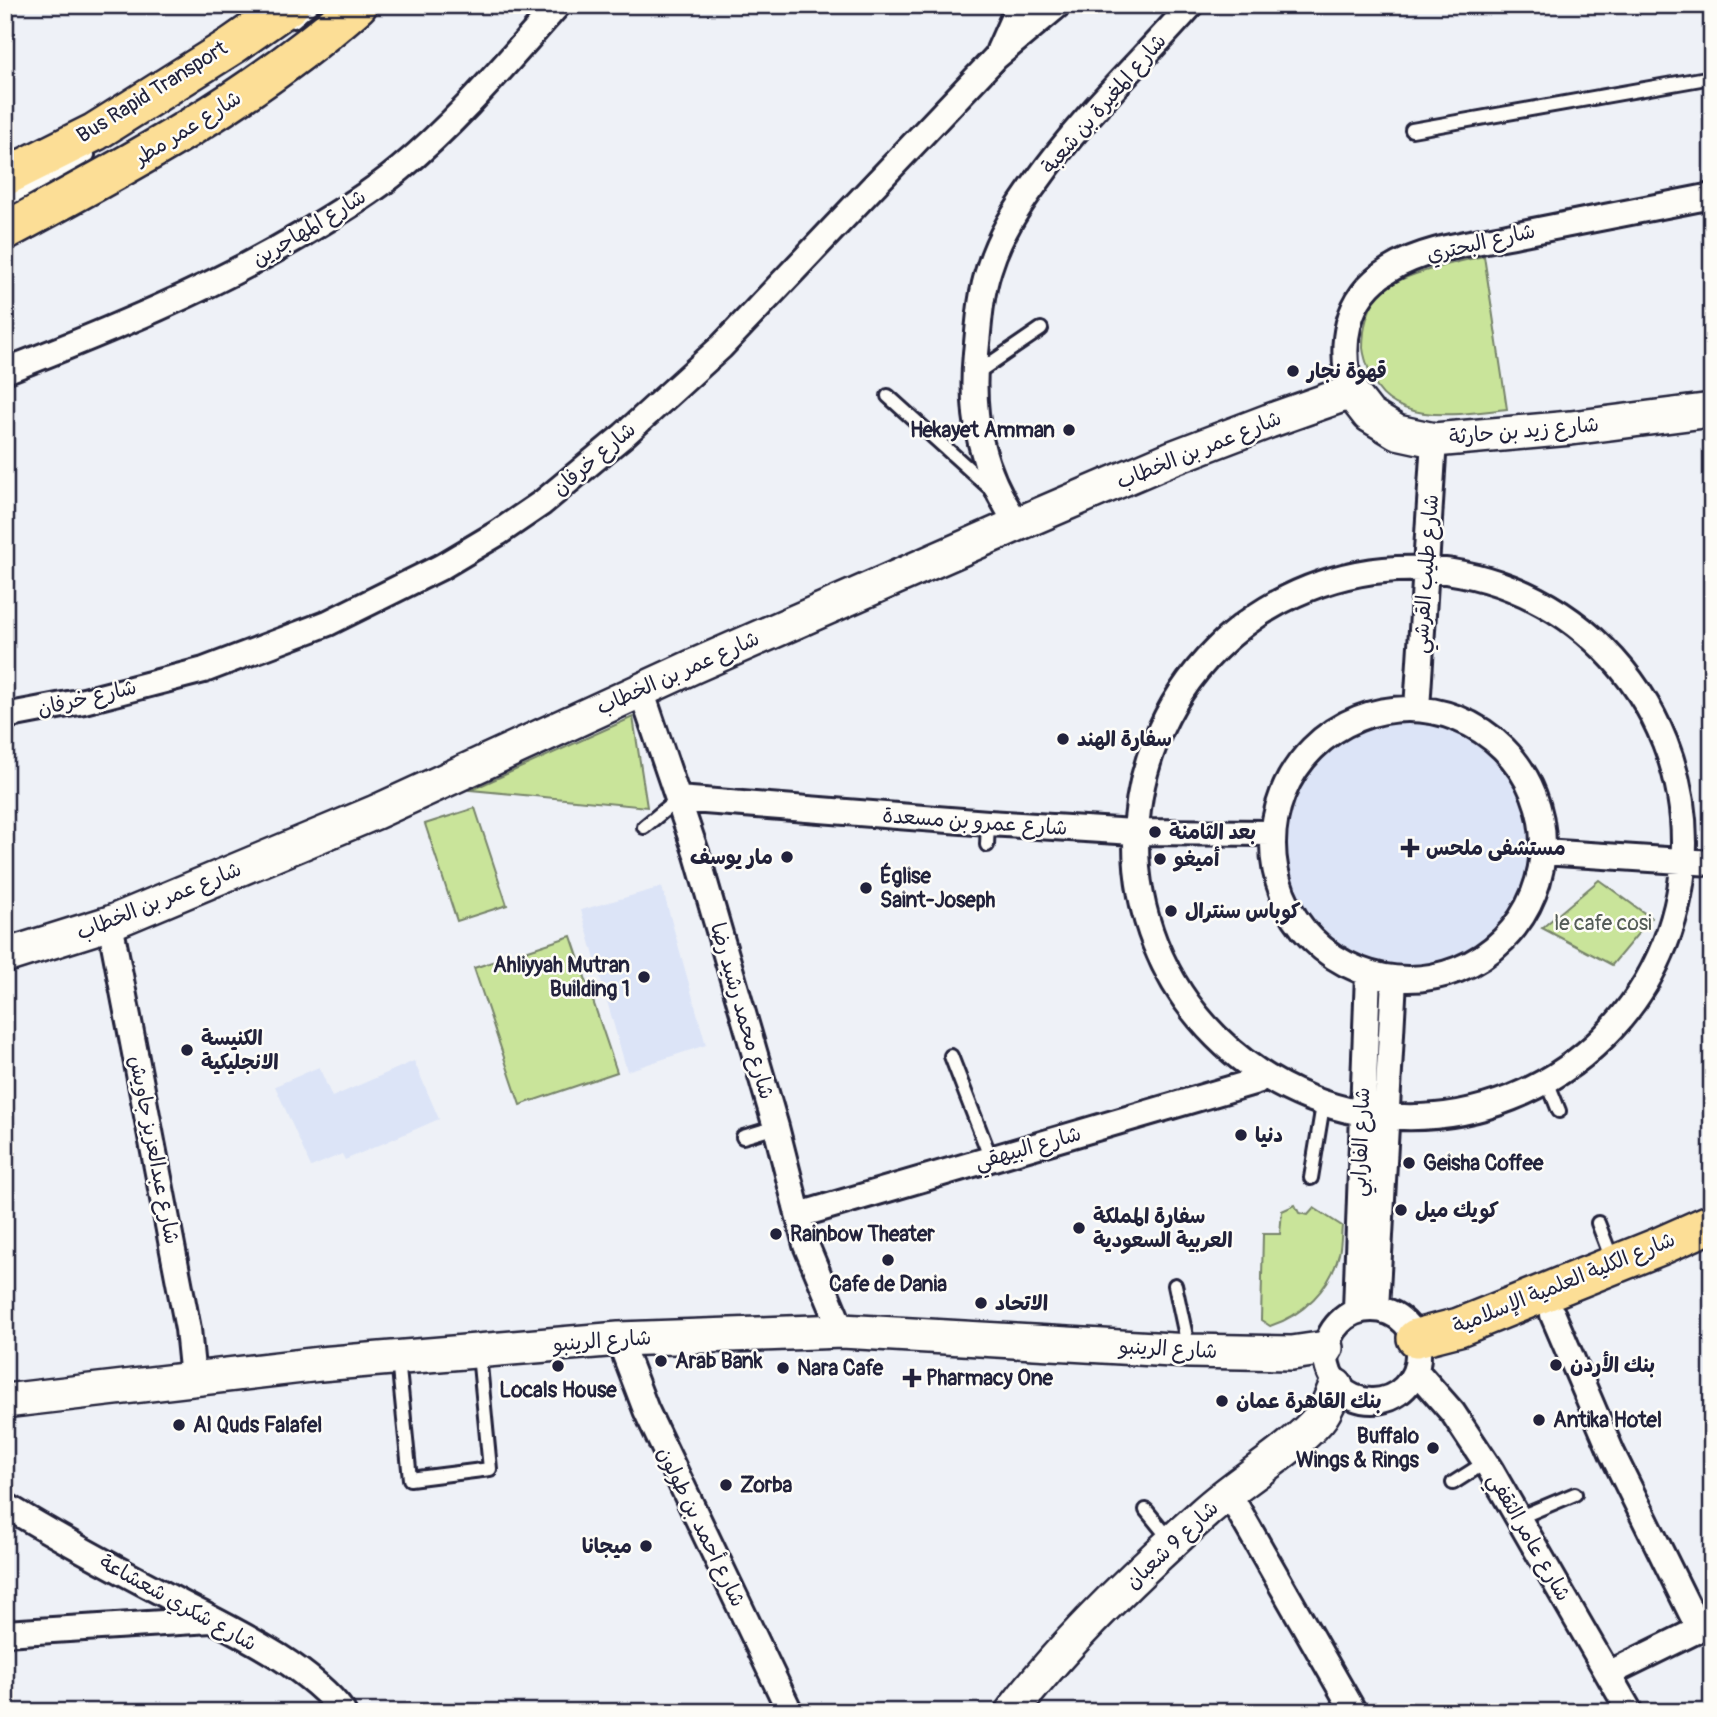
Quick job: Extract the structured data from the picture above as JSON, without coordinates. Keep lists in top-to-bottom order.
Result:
{
  "streets": {
    "main road": ["شارع عمر مطر", "شارع الكلية العلمية الإسلامية"],
    "street": [
      "شارع المغيرة بن شعبة",
      "شارع المهاجرين",
      "شارع البحتري",
      "شارع زيد بن حارثة",
      "شارع عمر بن الخطاب",
      "شارع خرفان",
      "شارع طليب القرشي",
      "شارع عمرو بن مسعدة",
      "شارع محمد رشيد رضا",
      "شارع الفارابي",
      "شارع البيهقي",
      "شارع عبدالعزيز جاويش",
      "شارع الرينبو",
      "شارع أحمد بن طولون",
      "شارع عامر الثقفي",
      "شارع 9 شعبان",
      "شارع شكري شعشاعة"
    ],
    "lane": ["Bus Rapid Transport"]
  },
  "crossings": [
    ["شارع المغيرة بن شعبة", "شارع عمر بن الخطاب"],
    ["شارع البحتري", "شارع زيد بن حارثة"],
    ["شارع البحتري", "شارع عمر بن الخطاب"],
    ["شارع زيد بن حارثة", "شارع عمر بن الخطاب"],
    ["شارع زيد بن حارثة", "شارع طليب القرشي"],
    ["شارع عمر بن الخطاب", "شارع محمد رشيد رضا"],
    ["شارع عمر بن الخطاب", "شارع عبدالعزيز جاويش"],
    ["شارع عمرو بن مسعدة", "شارع محمد رشيد رضا"],
    ["شارع محمد رشيد رضا", "شارع البيهقي"],
    ["شارع محمد رشيد رضا", "شارع الرينبو"],
    ["شارع الفارابي", "شارع الكلية العلمية الإسلامية"],
    ["شارع الفارابي", "شارع الرينبو"],
    ["شارع الفارابي", "شارع عامر الثقفي"],
    ["شارع الفارابي", "شارع 9 شعبان"],
    ["شارع عبدالعزيز جاويش", "شارع الرينبو"],
    ["شارع الكلية العلمية الإسلامية", "شارع الرينبو"],
    ["شارع الكلية العلمية الإسلامية", "شارع عامر الثقفي"],
    ["شارع الكلية العلمية الإسلامية", "شارع 9 شعبان"],
    ["شارع الرينبو", "شارع أحمد بن طولون"],
    ["شارع الرينبو", "شارع عامر الثقفي"],
    ["شارع الرينبو", "شارع 9 شعبان"],
    ["شارع عامر الثقفي", "شارع 9 شعبان"]
  ],
  "parks": ["le cafe cosi"],
  "places": {
    "other": [
      "قهوة نجار",
      "Hekayet Amman",
      "سفارة الهند",
      "بعد الثامنة",
      "مار يوسف",
      "أميغو",
      "Église Saint-Joseph",
      "كوباس سنترال",
      "Ahliyyah Mutran Building 1",
      "الكنيسة الانجليكية",
      "دنيا",
      "Geisha Coffee",
      "كويك ميل",
      "سفارة المملكة العربية السعودية",
      "Rainbow Theater",
      "Cafe de Dania",
      "الاتحاد",
      "Arab Bank",
      "بنك الأردن",
      "Locals House",
      "Nara Cafe",
      "بنك القاهرة عمان",
      "Antika Hotel",
      "Al Quds Falafel",
      "Buffalo Wings & Rings",
      "Zorba",
      "ميجانا"
    ],
    "health": ["مستشفى ملحس", "Pharmacy One"]
  }
}
